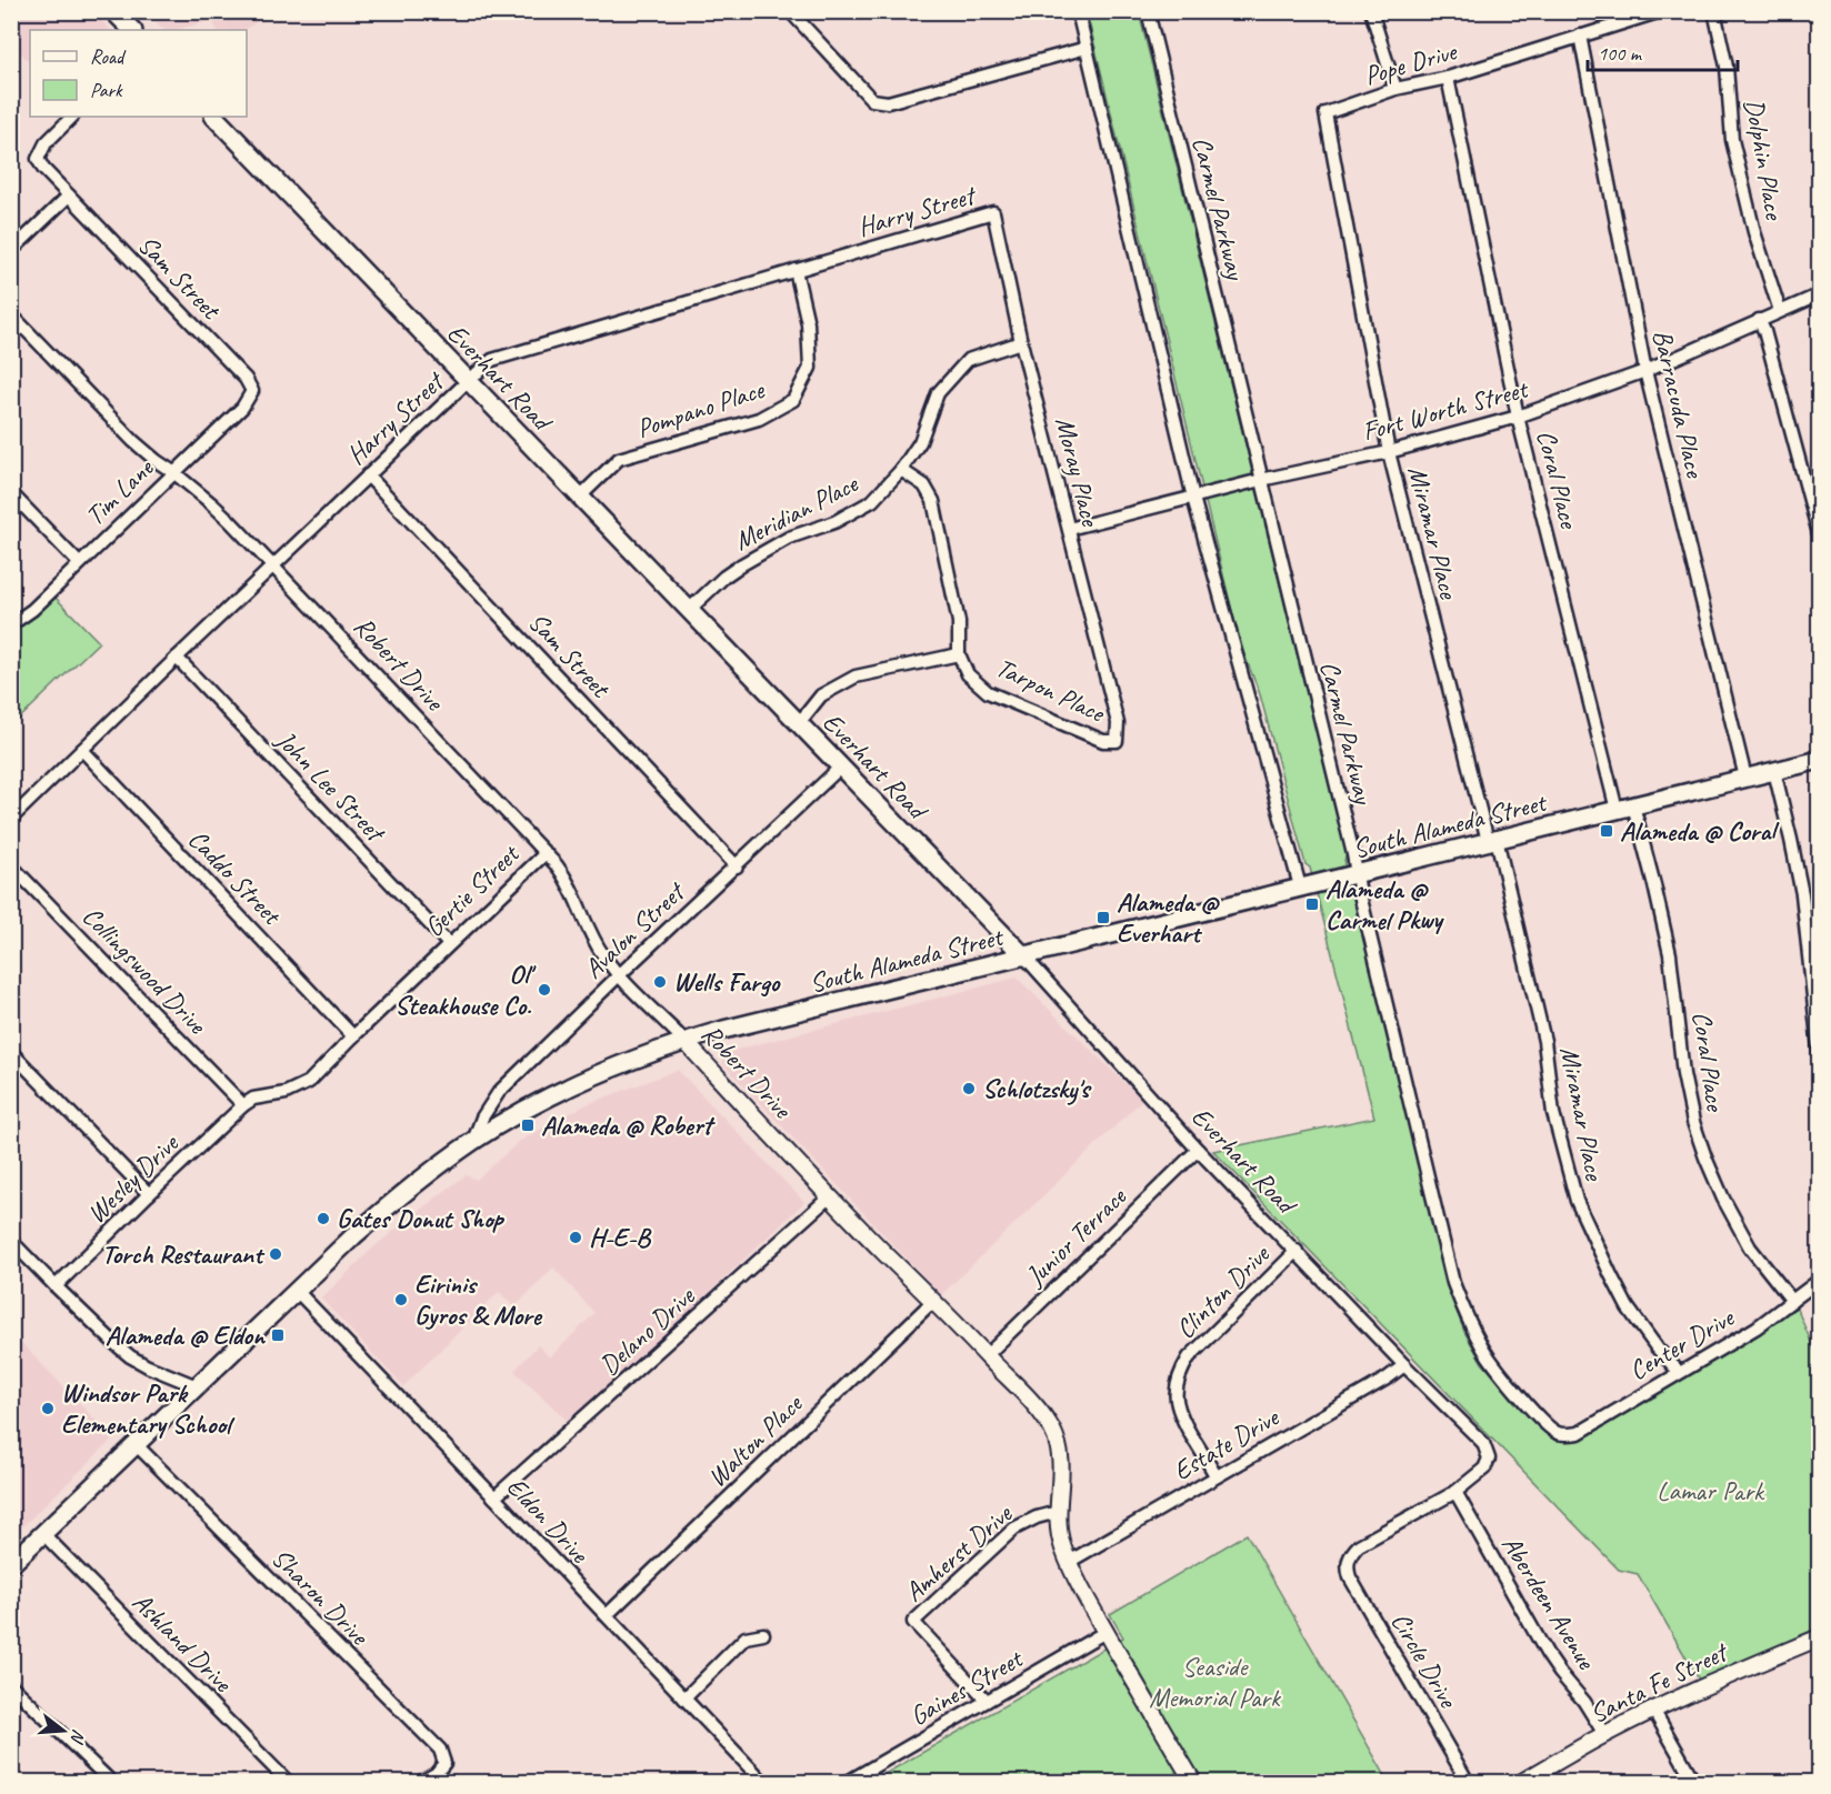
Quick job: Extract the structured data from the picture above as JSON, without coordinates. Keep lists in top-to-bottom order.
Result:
{
  "streets": {
    "main road": ["Everhart Road", "South Alameda Street"],
    "street": [
      "Pope Drive",
      "Dolphin Place",
      "Carmel Parkway",
      "Harry Street",
      "Sam Street",
      "Barracuda Place",
      "Pompano Place",
      "Fort Worth Street",
      "Moray Place",
      "Coral Place",
      "Tim Lane",
      "Meridian Place",
      "Miramar Place",
      "Robert Drive",
      "Tarpon Place",
      "John Lee Street",
      "Caddo Street",
      "Gertie Street",
      "Avalon Street",
      "Collingswood Drive",
      "Wesley Drive",
      "Junior Terrace",
      "Clinton Drive",
      "Delano Drive",
      "Center Drive",
      "Walton Place",
      "Estate Drive",
      "Eldon Drive",
      "Amherst Drive",
      "Sharon Drive",
      "Aberdeen Avenue",
      "Ashland Drive",
      "Circle Drive",
      "Santa Fe Street",
      "Gaines Street"
    ]
  },
  "crossings": [
    ["Pope Drive", "Barracuda Place"],
    ["Pope Drive", "Coral Place"],
    ["Pope Drive", "Miramar Place"],
    ["Dolphin Place", "Fort Worth Street"],
    ["Carmel Parkway", "Fort Worth Street"],
    ["Carmel Parkway", "South Alameda Street"],
    ["Carmel Parkway", "Center Drive"],
    ["Harry Street", "Sam Street"],
    ["Harry Street", "Everhart Road"],
    ["Harry Street", "Pompano Place"],
    ["Harry Street", "Moray Place"],
    ["Harry Street", "Robert Drive"],
    ["Harry Street", "John Lee Street"],
    ["Harry Street", "Caddo Street"],
    ["Sam Street", "Tim Lane"],
    ["Sam Street", "Avalon Street"],
    ["Everhart Road", "Pompano Place"],
    ["Everhart Road", "Meridian Place"],
    ["Everhart Road", "Tarpon Place"],
    ["Everhart Road", "South Alameda Street"],
    ["Everhart Road", "Avalon Street"],
    ["Everhart Road", "Junior Terrace"],
    ["Everhart Road", "Clinton Drive"],
    ["Everhart Road", "Estate Drive"],
    ["Everhart Road", "Aberdeen Avenue"],
    ["Everhart Road", "Circle Drive"],
    ["Barracuda Place", "Fort Worth Street"],
    ["Barracuda Place", "South Alameda Street"],
    ["Fort Worth Street", "Moray Place"],
    ["Fort Worth Street", "Coral Place"],
    ["Fort Worth Street", "Miramar Place"],
    ["Moray Place", "Meridian Place"],
    ["Moray Place", "Tarpon Place"],
    ["Coral Place", "South Alameda Street"],
    ["Coral Place", "Center Drive"],
    ["Tim Lane", "Robert Drive"],
    ["Miramar Place", "South Alameda Street"],
    ["Miramar Place", "Center Drive"],
    ["Robert Drive", "South Alameda Street"],
    ["Robert Drive", "Gertie Street"],
    ["Robert Drive", "Avalon Street"],
    ["Robert Drive", "Junior Terrace"],
    ["Robert Drive", "Delano Drive"],
    ["Robert Drive", "Walton Place"],
    ["Robert Drive", "Estate Drive"],
    ["Robert Drive", "Amherst Drive"],
    ["Robert Drive", "Gaines Street"],
    ["John Lee Street", "Gertie Street"],
    ["South Alameda Street", "Avalon Street"],
    ["South Alameda Street", "Eldon Drive"],
    ["South Alameda Street", "Sharon Drive"],
    ["South Alameda Street", "Ashland Drive"],
    ["Caddo Street", "Gertie Street"],
    ["Gertie Street", "Collingswood Drive"],
    ["Gertie Street", "Wesley Drive"],
    ["Collingswood Drive", "Wesley Drive"],
    ["Clinton Drive", "Estate Drive"],
    ["Delano Drive", "Eldon Drive"],
    ["Walton Place", "Eldon Drive"],
    ["Amherst Drive", "Gaines Street"],
    ["Aberdeen Avenue", "Circle Drive"],
    ["Aberdeen Avenue", "Santa Fe Street"]
  ],
  "parks": ["Lamar Park", "Seaside Memorial Park"],
  "places": {
    "transit": [
      "Alameda @ Coral",
      "Alameda @ Carmel Pkwy",
      "Alameda @ Everhart",
      "Alameda @ Robert",
      "Alameda @ Eldon"
    ],
    "other": [
      "Wells Fargo",
      "Ol' Steakhouse Co.",
      "Schlotzsky's",
      "Gates Donut Shop",
      "H-E-B",
      "Torch Restaurant",
      "Eirinis Gyros & More",
      "Windsor Park Elementary School"
    ]
  },
  "legend": ["Road", "Park"],
  "scale_bar": "100 m",
  "north": "right"
}
